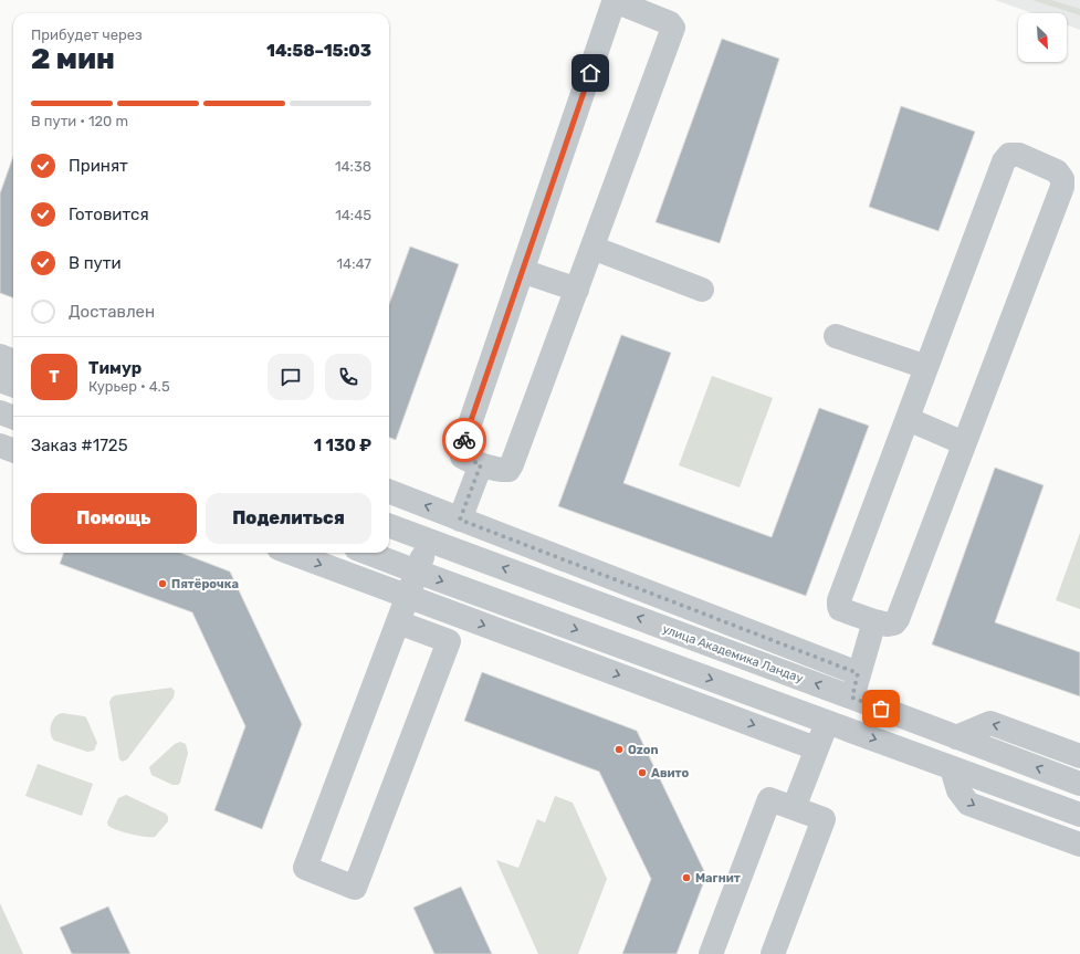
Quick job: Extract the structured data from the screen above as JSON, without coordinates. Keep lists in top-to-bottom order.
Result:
{
  "streets": {
    "street": ["улица Академика Ландау"]
  },
  "places": [
    "Пятёрочка",
    "Ozon",
    "Авито",
    "Магнит"
  ],
  "north": "bottom right",
  "page": {
    "heading": ["2 мин", "Прибудет через", "14:58–15:03"],
    "panel": [
      "Тимур",
      "Курьер · 4.5",
      "Заказ #1725",
      "1 130 ₽"
    ],
    "bar": "В пути · 120 m",
    "list": [
      ["Принят", "14:38"],
      ["Готовится", "14:45"],
      ["В пути", "14:47"],
      "Доставлен"
    ],
    "round": "Т",
    "buttons": ["Помощь", "Поделиться"]
  }
}
